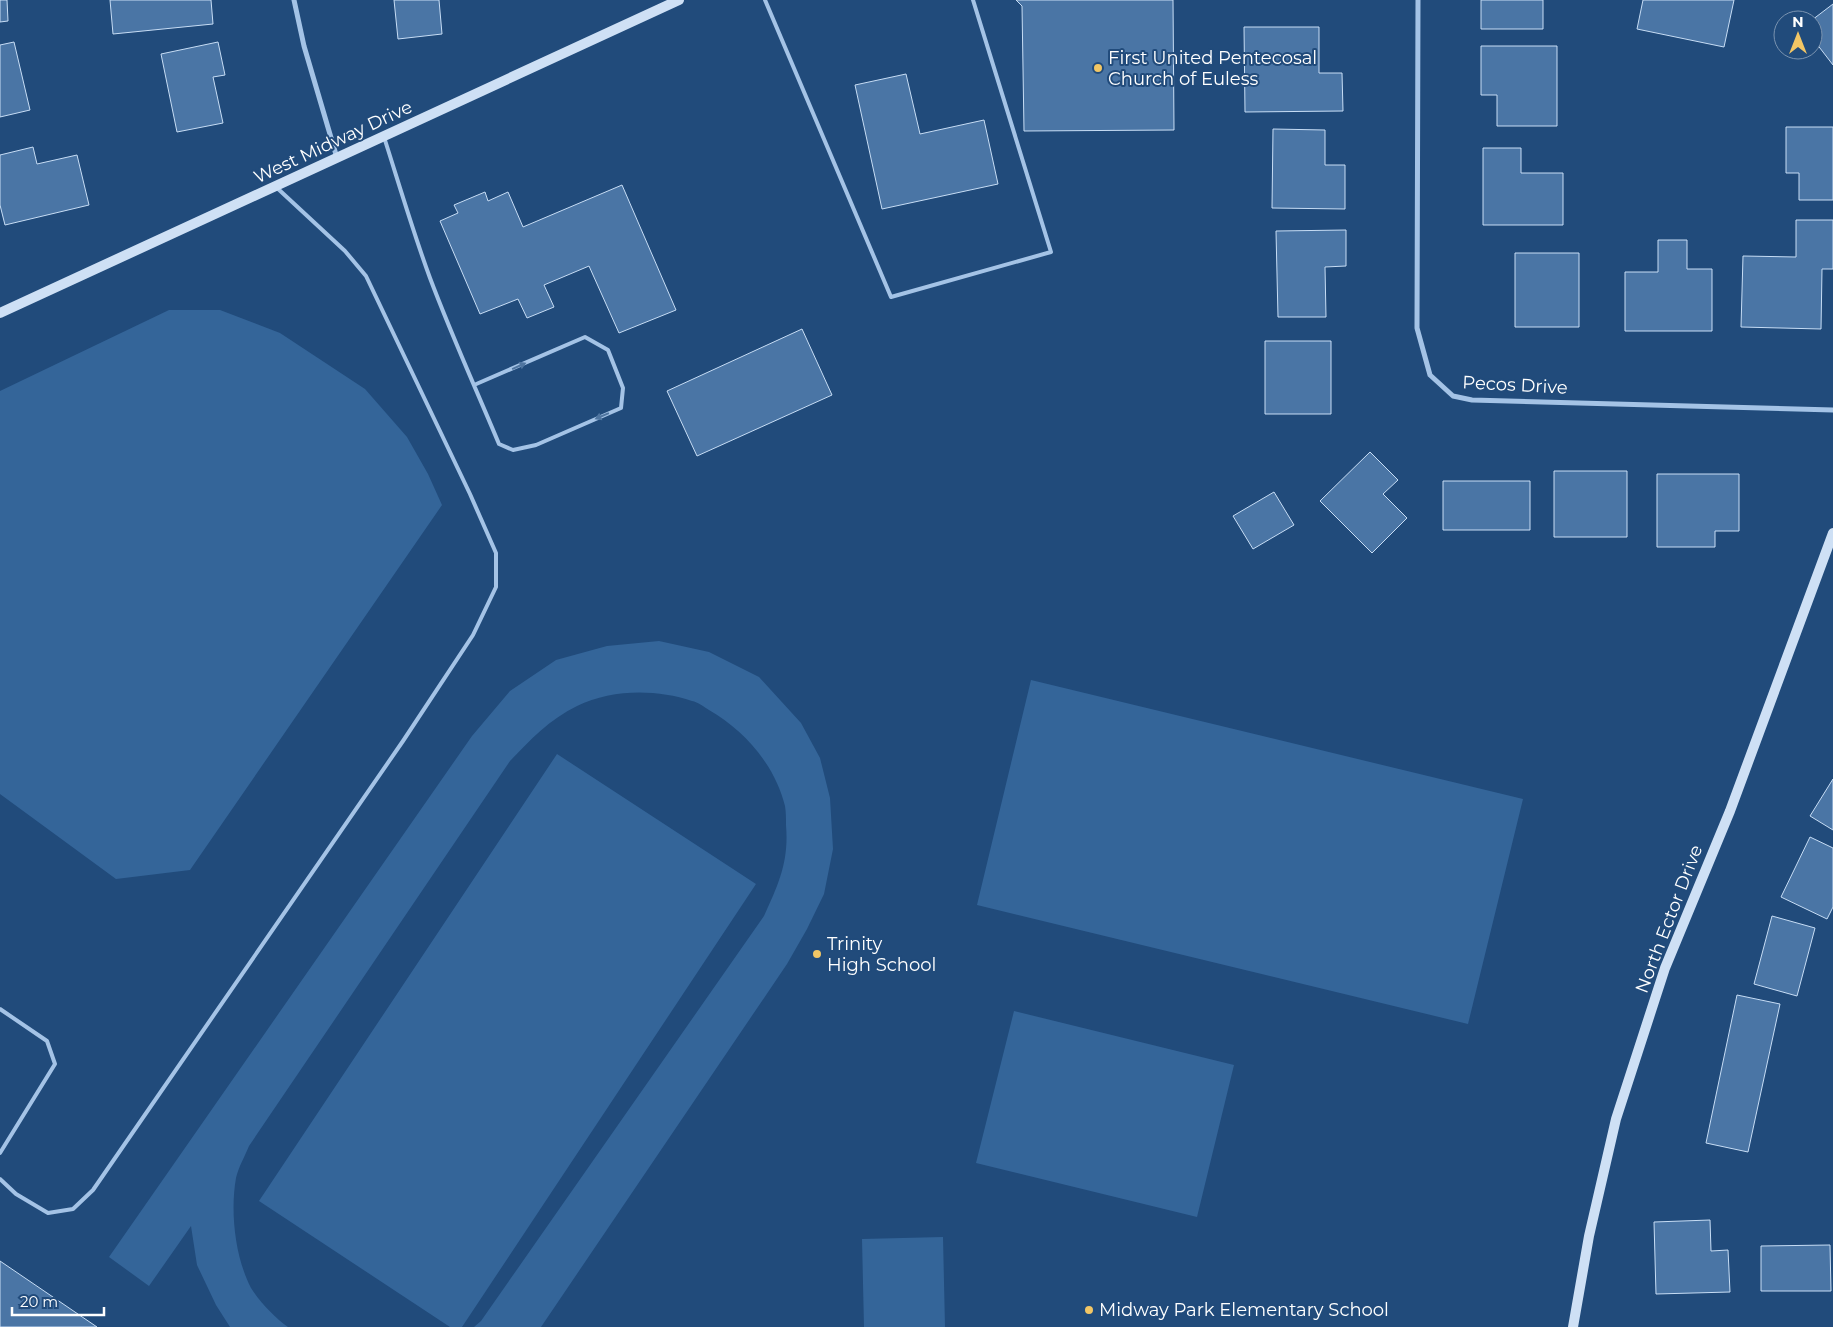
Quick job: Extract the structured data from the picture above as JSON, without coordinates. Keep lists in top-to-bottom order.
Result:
{
  "streets": {
    "street": ["West Midway Drive", "Pecos Drive", "North Ector Drive"]
  },
  "places": ["First United Pentecosal Church of Euless", "Trinity High School", "Midway Park Elementary School"],
  "scale_bar": "20 m",
  "north": "top"
}
